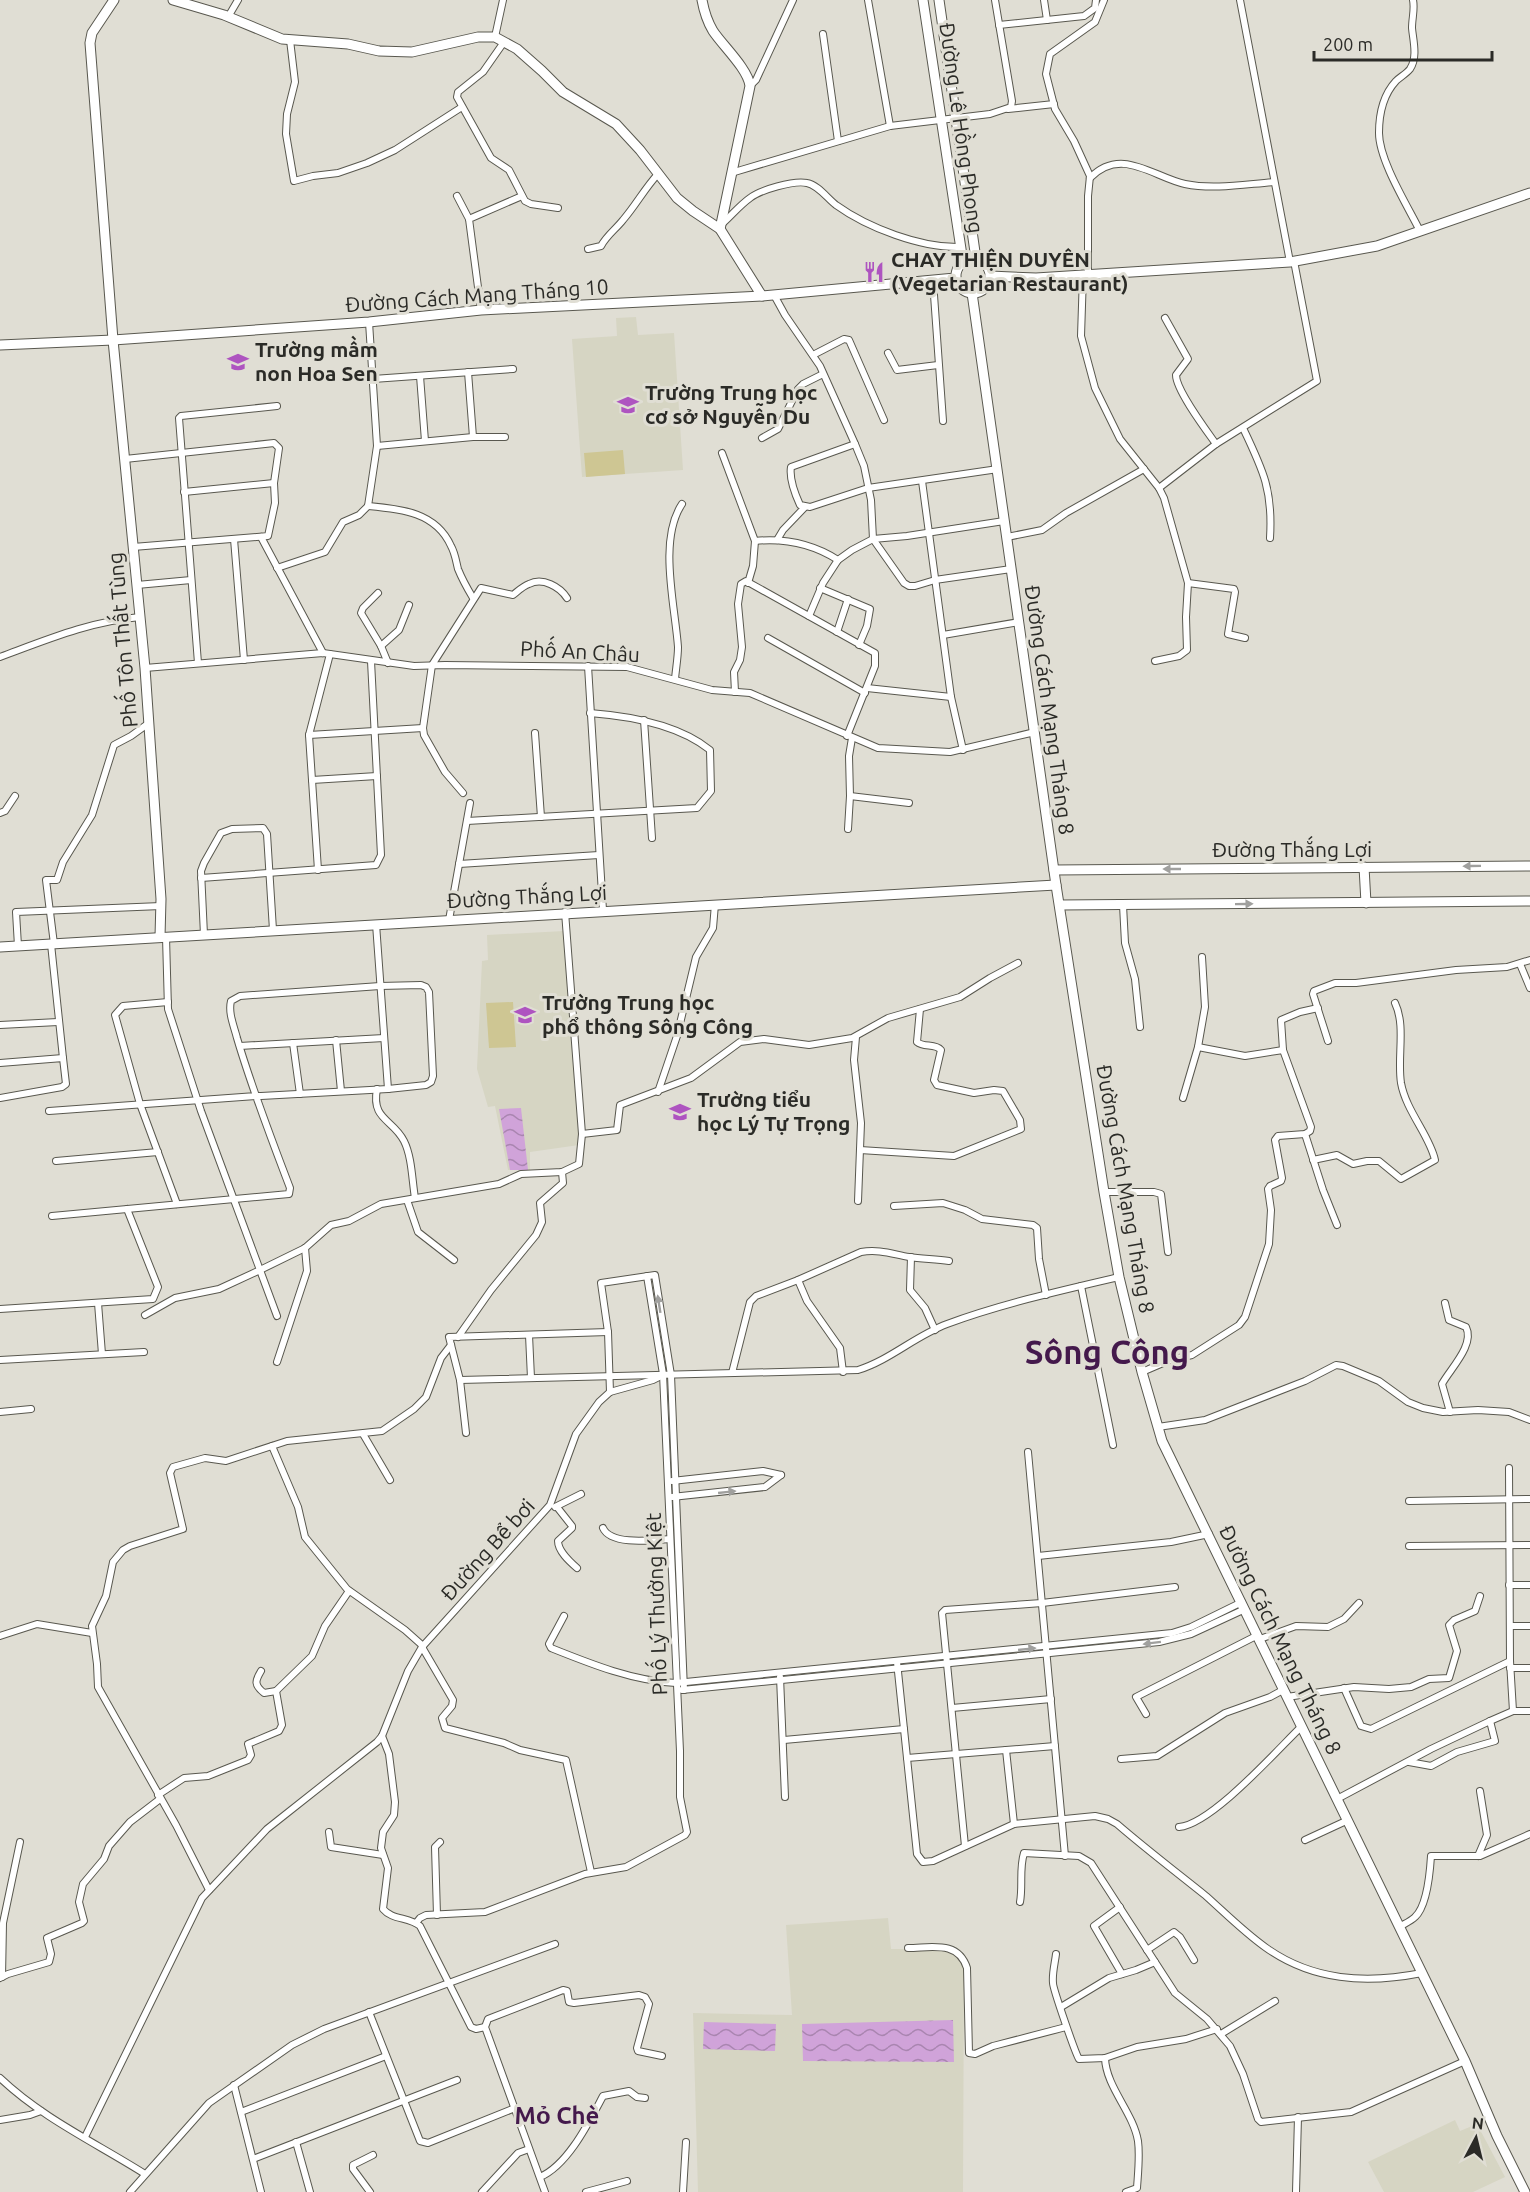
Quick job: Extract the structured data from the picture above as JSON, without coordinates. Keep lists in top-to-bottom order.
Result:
{
  "streets": {
    "street": [
      "Đường Lê Hồng Phong",
      "Đường Cách Mạng Tháng 10",
      "Phố Tôn Thất Tùng",
      "Phố An Châu",
      "Đường Cách Mạng Tháng 8",
      "Đường Thắng Lợi",
      "Đường Bể bơi",
      "Phố Lý Thường Kiệt"
    ]
  },
  "crossings": [
    ["Đường Lê Hồng Phong", "Đường Cách Mạng Tháng 10"],
    ["Đường Lê Hồng Phong", "Đường Cách Mạng Tháng 8"],
    ["Đường Cách Mạng Tháng 10", "Phố Tôn Thất Tùng"],
    ["Đường Cách Mạng Tháng 10", "Đường Cách Mạng Tháng 8"],
    ["Phố Tôn Thất Tùng", "Phố An Châu"],
    ["Phố Tôn Thất Tùng", "Đường Thắng Lợi"],
    ["Phố An Châu", "Đường Cách Mạng Tháng 8"],
    ["Đường Cách Mạng Tháng 8", "Đường Thắng Lợi"]
  ],
  "districts": ["Sông Công", "Mỏ Chè"],
  "places": {
    "restaurant": ["CHAY THIỆN DUYÊN (Vegetarian Restaurant)"],
    "school or university": [
      "Trường mầm non Hoa Sen",
      "Trường Trung học cơ sở Nguyễn Du",
      "Trường Trung học phổ thông Sông Công",
      "Trường tiểu học Lý Tự Trọng"
    ]
  },
  "scale_bar": "200 m",
  "north": "top"
}
